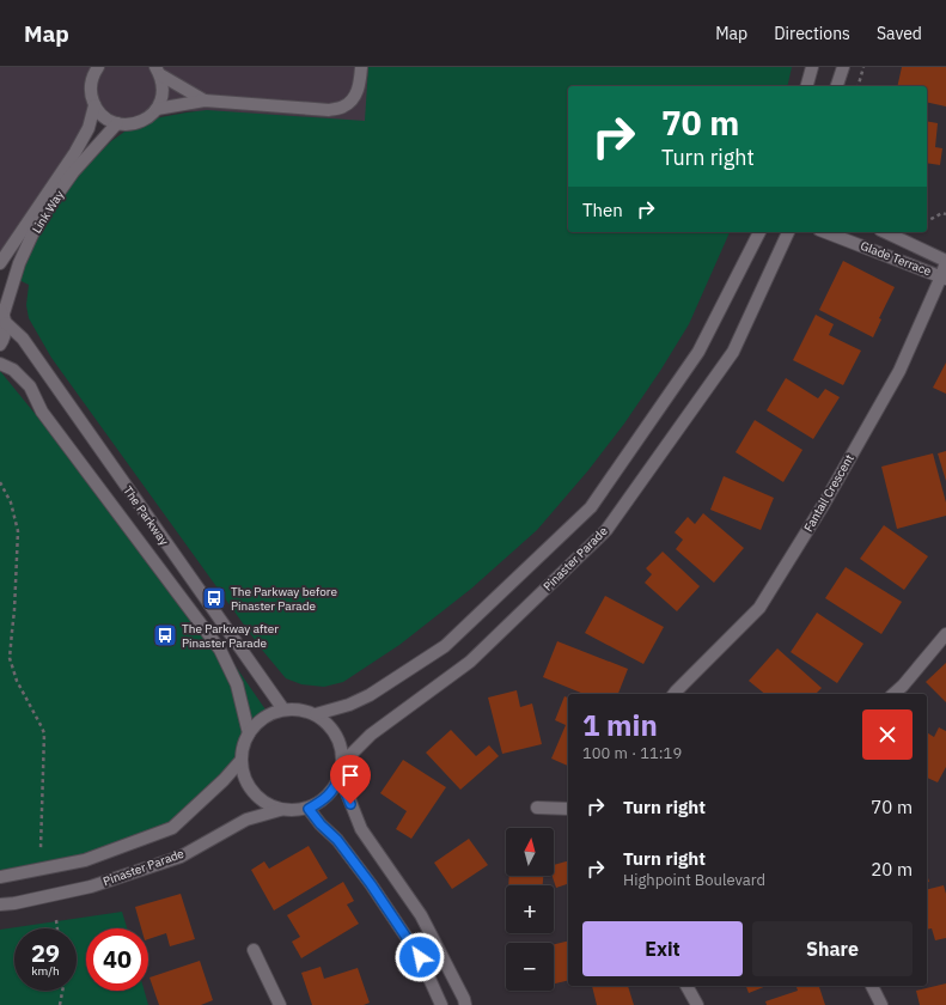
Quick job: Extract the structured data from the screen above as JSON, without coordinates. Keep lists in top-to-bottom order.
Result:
{
  "streets": {
    "street": [
      "Link Way",
      "Glade Terrace",
      "Fantail Crescent",
      "The Parkway",
      "Pinaster Parade"
    ]
  },
  "crossings": [
    ["Link Way", "The Parkway"],
    ["Glade Terrace", "Fantail Crescent"],
    ["The Parkway", "Pinaster Parade"]
  ],
  "places": {
    "bus stop": ["The Parkway before Pinaster Parade", "The Parkway after Pinaster Parade"]
  },
  "north": "top",
  "page": {
    "header": "Map",
    "nav": ["Map", "Directions", "Saved"],
    "turn": ["70 m", "Turn right"],
    "then": "Then",
    "heading": ["1 min", "100 m · 11:19"],
    "list": [
      {
        "name": "Turn right",
        "value": "70 m"
      },
      {
        "name": "Turn right",
        "note": "Highpoint Boulevard",
        "value": "20 m"
      }
    ],
    "map_buttons": ["+", "−"],
    "buttons": ["Exit", "Share"],
    "speed": "29 km/h",
    "limit": "40"
  }
}
